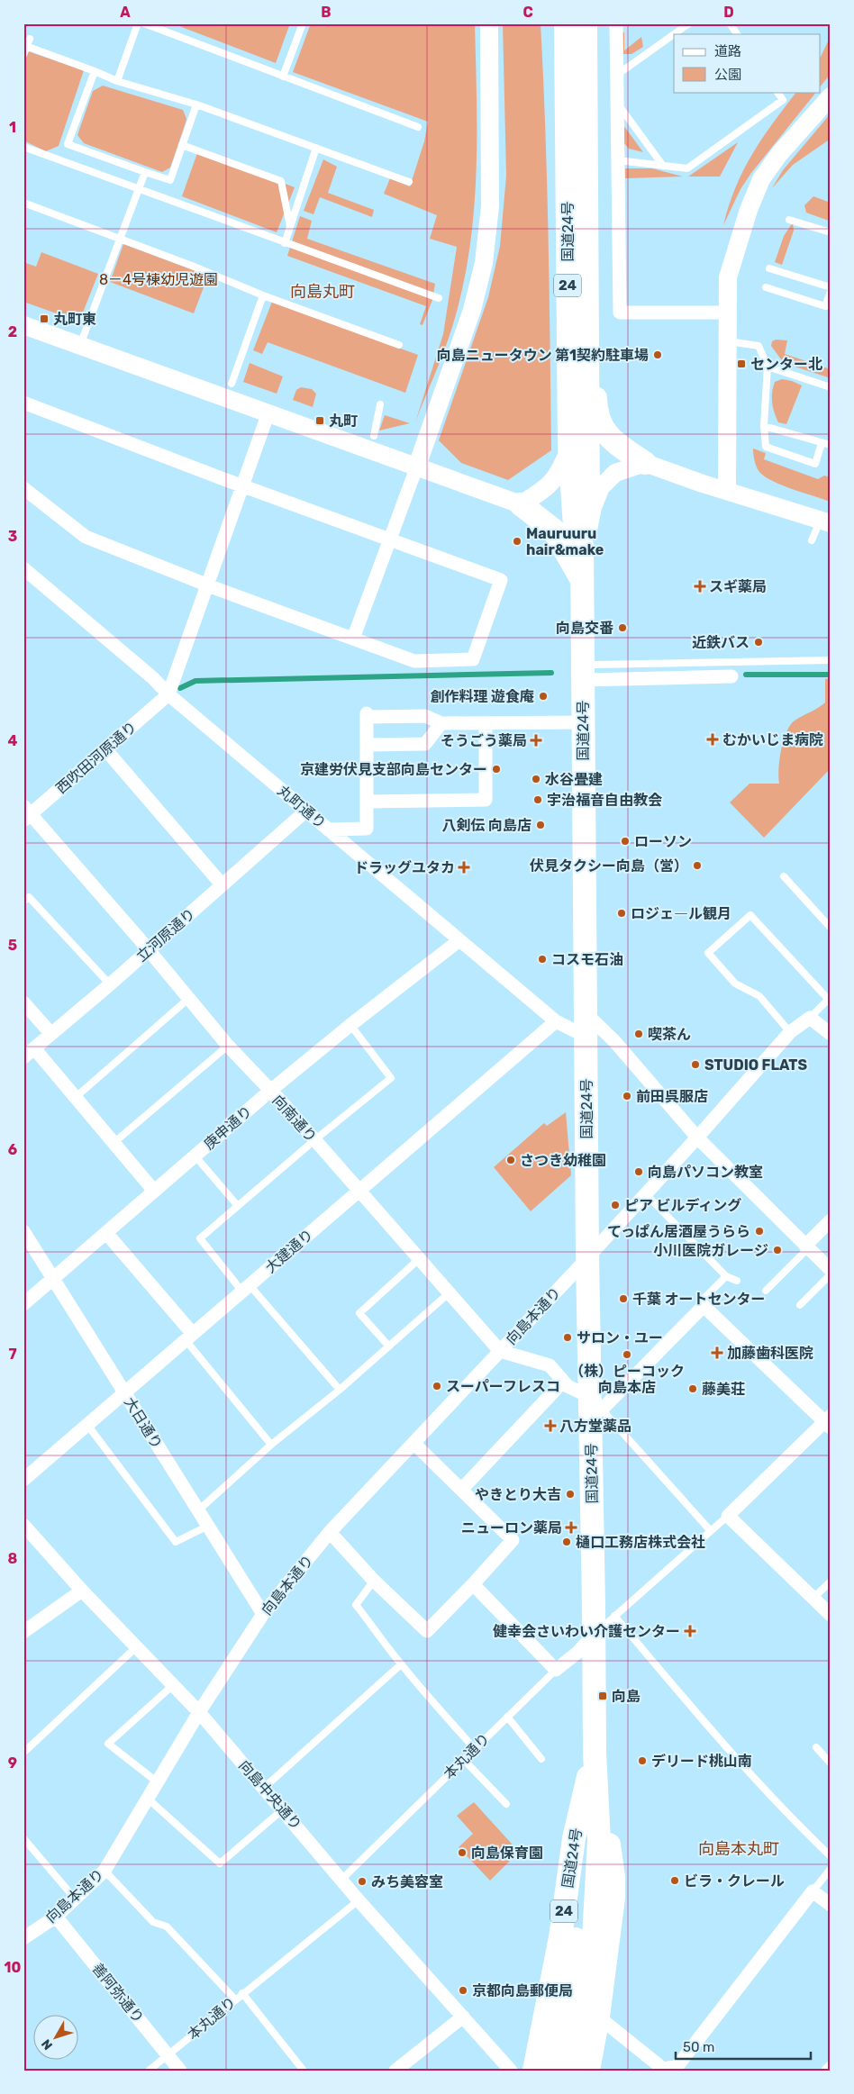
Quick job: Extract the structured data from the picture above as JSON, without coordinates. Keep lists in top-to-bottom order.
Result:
{
  "streets": {
    "highway": ["国道24号", "24"],
    "street": [
      "西吹田河原通り",
      "丸町通り",
      "立河原通り",
      "向南通り",
      "庚申通り",
      "大建通り",
      "向島本通り",
      "大日通り",
      "本丸通り",
      "向島中央通り",
      "善阿弥通り"
    ]
  },
  "crossings": [
    ["国道24号", "24"],
    ["国道24号", "丸町通り"],
    ["国道24号", "向島本通り"],
    ["国道24号", "本丸通り"],
    ["西吹田河原通り", "丸町通り"],
    ["西吹田河原通り", "向南通り"],
    ["丸町通り", "立河原通り"],
    ["丸町通り", "庚申通り"],
    ["丸町通り", "大建通り"],
    ["立河原通り", "向南通り"],
    ["向南通り", "庚申通り"],
    ["向南通り", "大建通り"],
    ["向南通り", "向島本通り"],
    ["庚申通り", "大日通り"],
    ["大建通り", "大日通り"],
    ["向島本通り", "大日通り"],
    ["向島本通り", "向島中央通り"],
    ["向島本通り", "善阿弥通り"],
    ["本丸通り", "向島中央通り"],
    ["本丸通り", "善阿弥通り"]
  ],
  "districts": ["向島丸町", "向島本丸町"],
  "parks": ["8－4号棟幼児遊園"],
  "places": {
    "transit": [
      "丸町東",
      "センター北",
      "丸町",
      "向島"
    ],
    "other": [
      "向島ニュータウン 第1契約駐車場",
      "Mauruuru hair&make",
      "向島交番",
      "近鉄バス",
      "創作料理 遊食庵",
      "京建労伏見支部向島センター",
      "水谷畳建",
      "宇治福音自由教会",
      "八剣伝 向島店",
      "ローソン",
      "伏見タクシー向島（営）",
      "ロジェ―ル観月",
      "コスモ石油",
      "喫茶ん",
      "STUDIO FLATS",
      "前田呉服店",
      "さつき幼稚園",
      "向島パソコン教室",
      "ピア ビルディング",
      "てっぱん居酒屋うらら",
      "小川医院ガレージ",
      "千葉 オートセンター",
      "サロン・ユー",
      "（株）ピーコック 向島本店",
      "スーパーフレスコ",
      "藤美荘",
      "やきとり大吉",
      "樋口工務店株式会社",
      "デリード桃山南",
      "向島保育園",
      "ビラ・クレール",
      "みち美容室",
      "京都向島郵便局"
    ],
    "health": [
      "スギ薬局",
      "むかいじま病院",
      "そうごう薬局",
      "ドラッグユタカ",
      "加藤歯科医院",
      "八方堂薬品",
      "ニューロン薬局",
      "健幸会さいわい介護センター"
    ]
  },
  "legend": ["道路", "公園"],
  "scale_bar": "50 m",
  "north": "bottom left",
  "grid": {
    "columns": [
      "A",
      "B",
      "C",
      "D"
    ],
    "rows": [
      "1",
      "2",
      "3",
      "4",
      "5",
      "6",
      "7",
      "8",
      "9",
      "10"
    ]
  }
}
